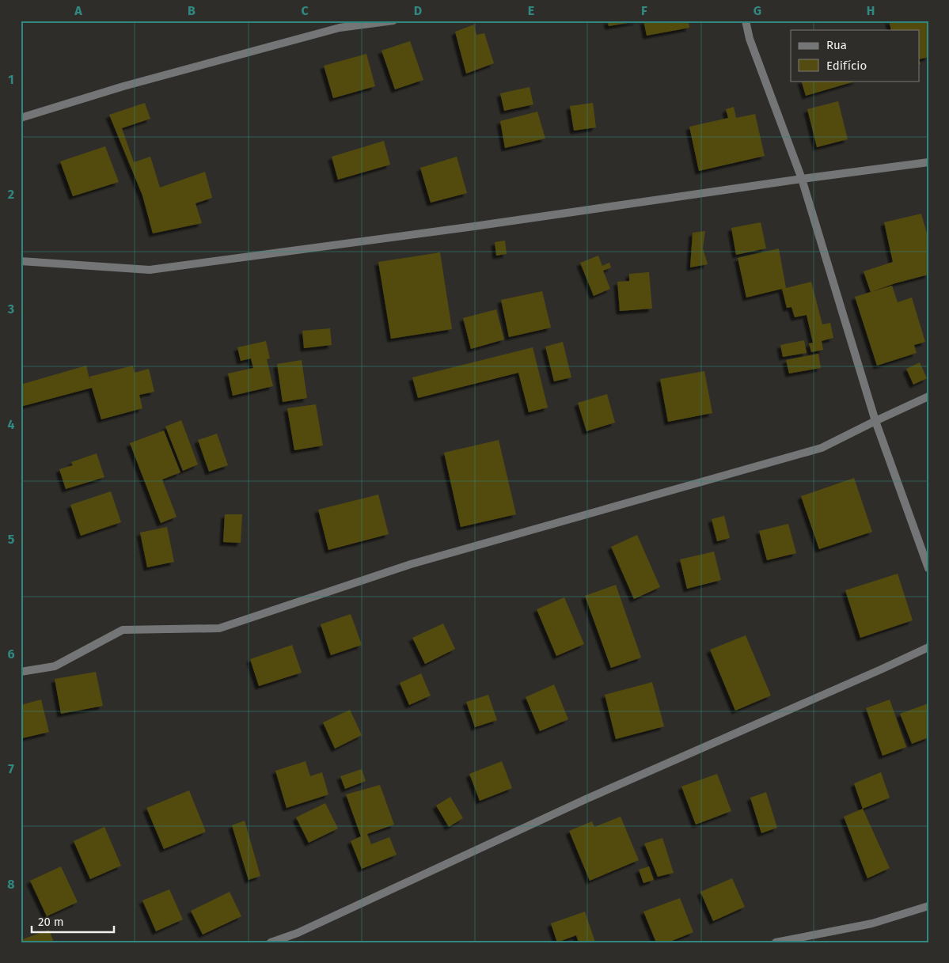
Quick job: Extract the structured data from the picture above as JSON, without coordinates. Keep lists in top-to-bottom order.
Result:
{
  "legend": ["Rua", "Edifício"],
  "scale_bar": "20 m",
  "grid": {
    "columns": [
      "A",
      "B",
      "C",
      "D",
      "E",
      "F",
      "G",
      "H"
    ],
    "rows": [
      "1",
      "2",
      "3",
      "4",
      "5",
      "6",
      "7",
      "8"
    ]
  }
}
